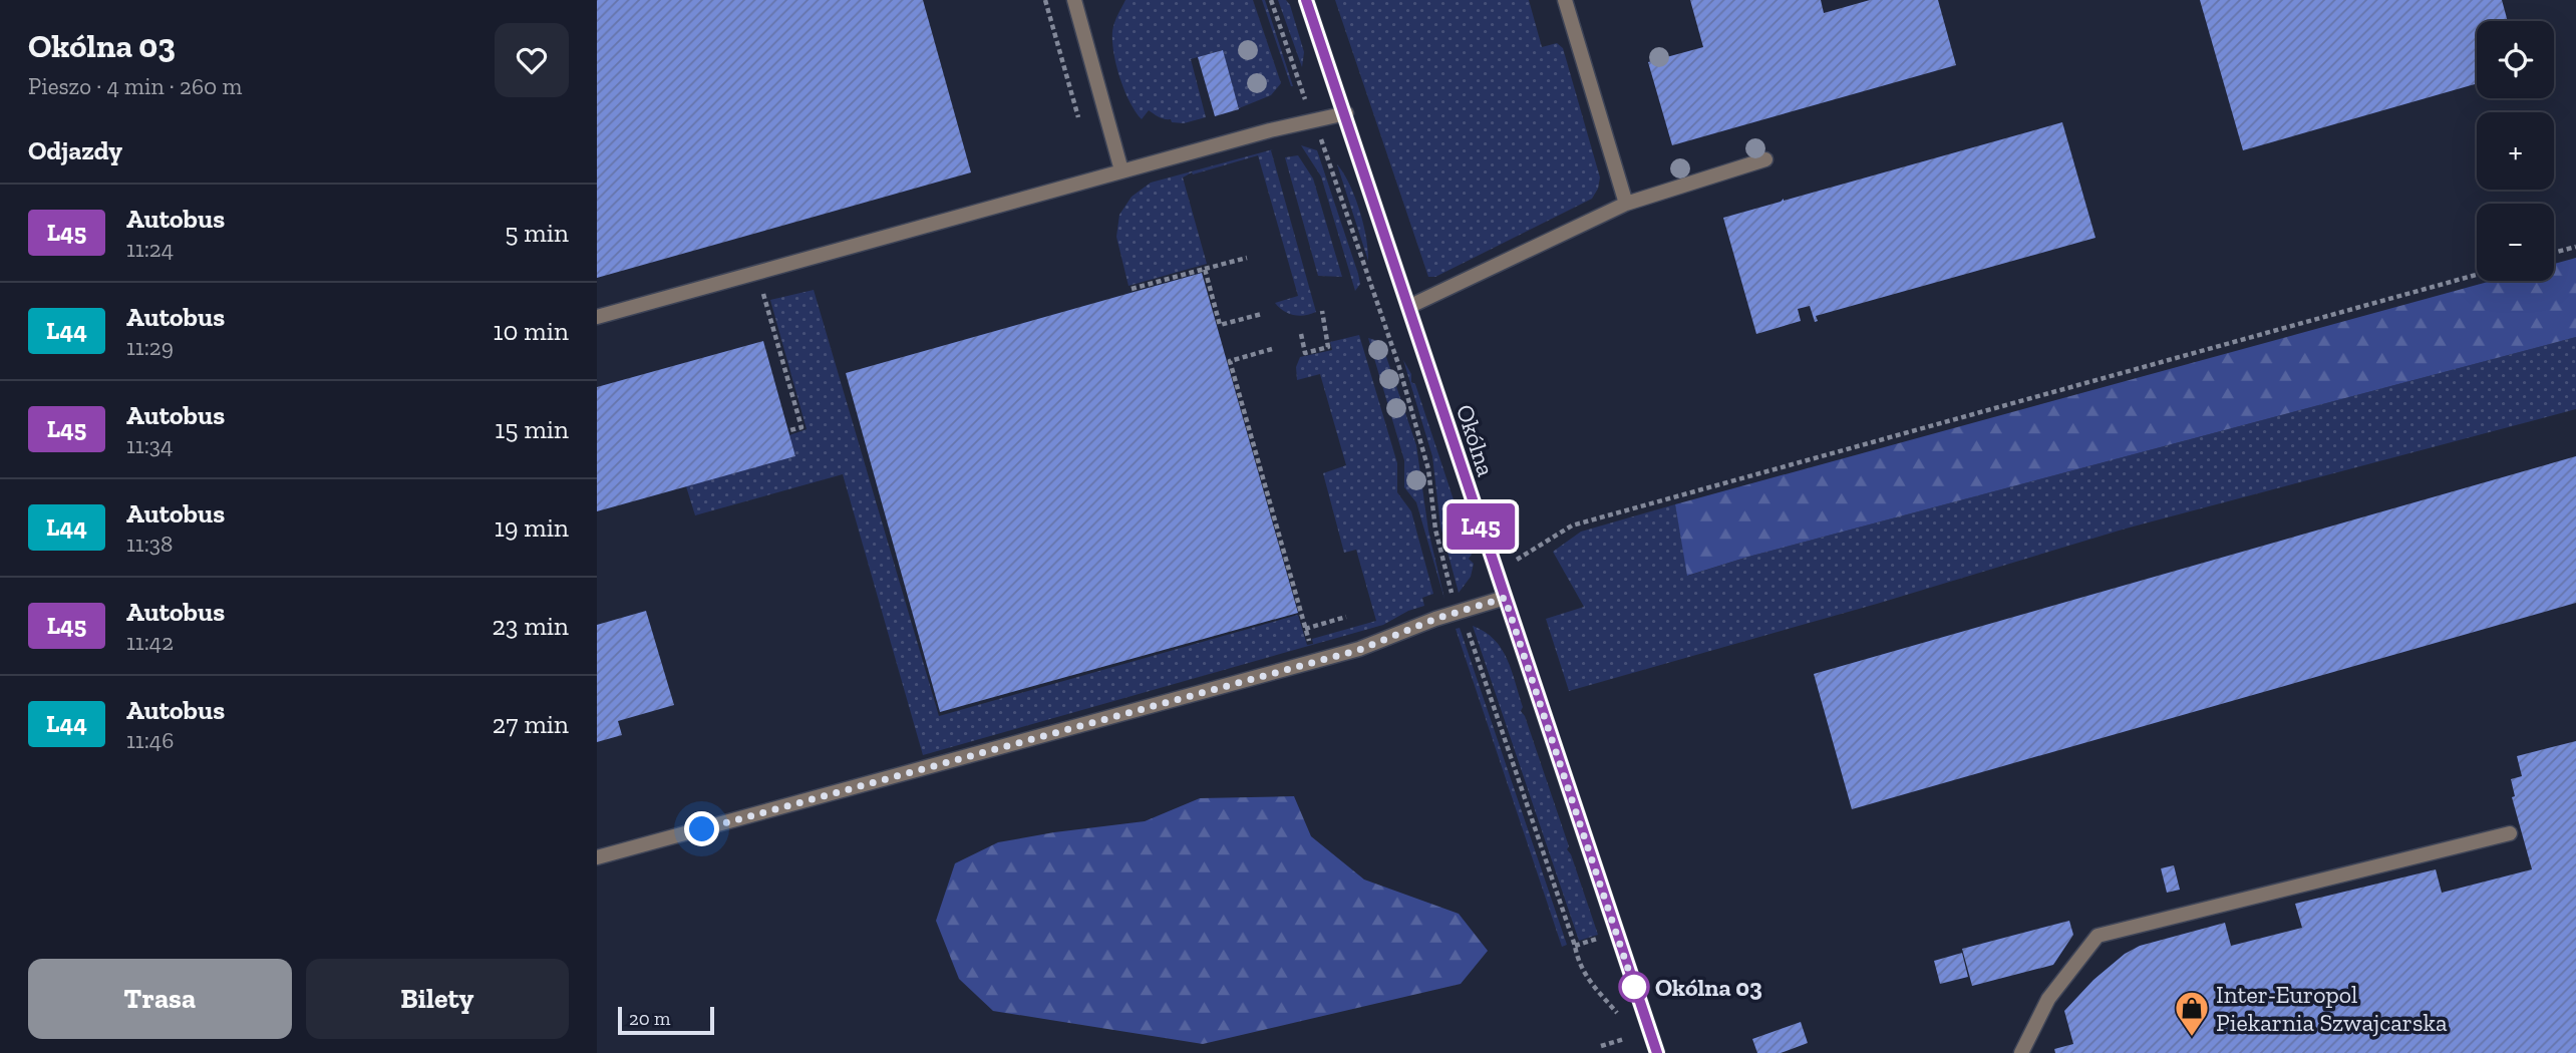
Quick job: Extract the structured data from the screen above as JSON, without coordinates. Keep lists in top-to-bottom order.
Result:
{
  "streets": {
    "street": ["Okólna"]
  },
  "places": {
    "other": ["Okólna 03"],
    "shop": ["Inter-Europol Piekarnia Szwajcarska"]
  },
  "lines": ["bus line L45"],
  "scale_bar": "20 m",
  "page": {
    "heading": [
      ["Okólna 03", "Pieszo · 4 min · 260 m"],
      "Odjazdy"
    ],
    "on_map": "L45",
    "map_buttons": ["+", "−"],
    "list": [
      {
        "mark": "L45",
        "name": "Autobus",
        "note": "11:24",
        "value": "5 min"
      },
      {
        "mark": "L44",
        "name": "Autobus",
        "note": "11:29",
        "value": "10 min"
      },
      {
        "mark": "L45",
        "name": "Autobus",
        "note": "11:34",
        "value": "15 min"
      },
      {
        "mark": "L44",
        "name": "Autobus",
        "note": "11:38",
        "value": "19 min"
      },
      {
        "mark": "L45",
        "name": "Autobus",
        "note": "11:42",
        "value": "23 min"
      },
      {
        "mark": "L44",
        "name": "Autobus",
        "note": "11:46",
        "value": "27 min"
      }
    ],
    "buttons": ["Trasa", "Bilety"],
    "scale": "20 m"
  }
}
